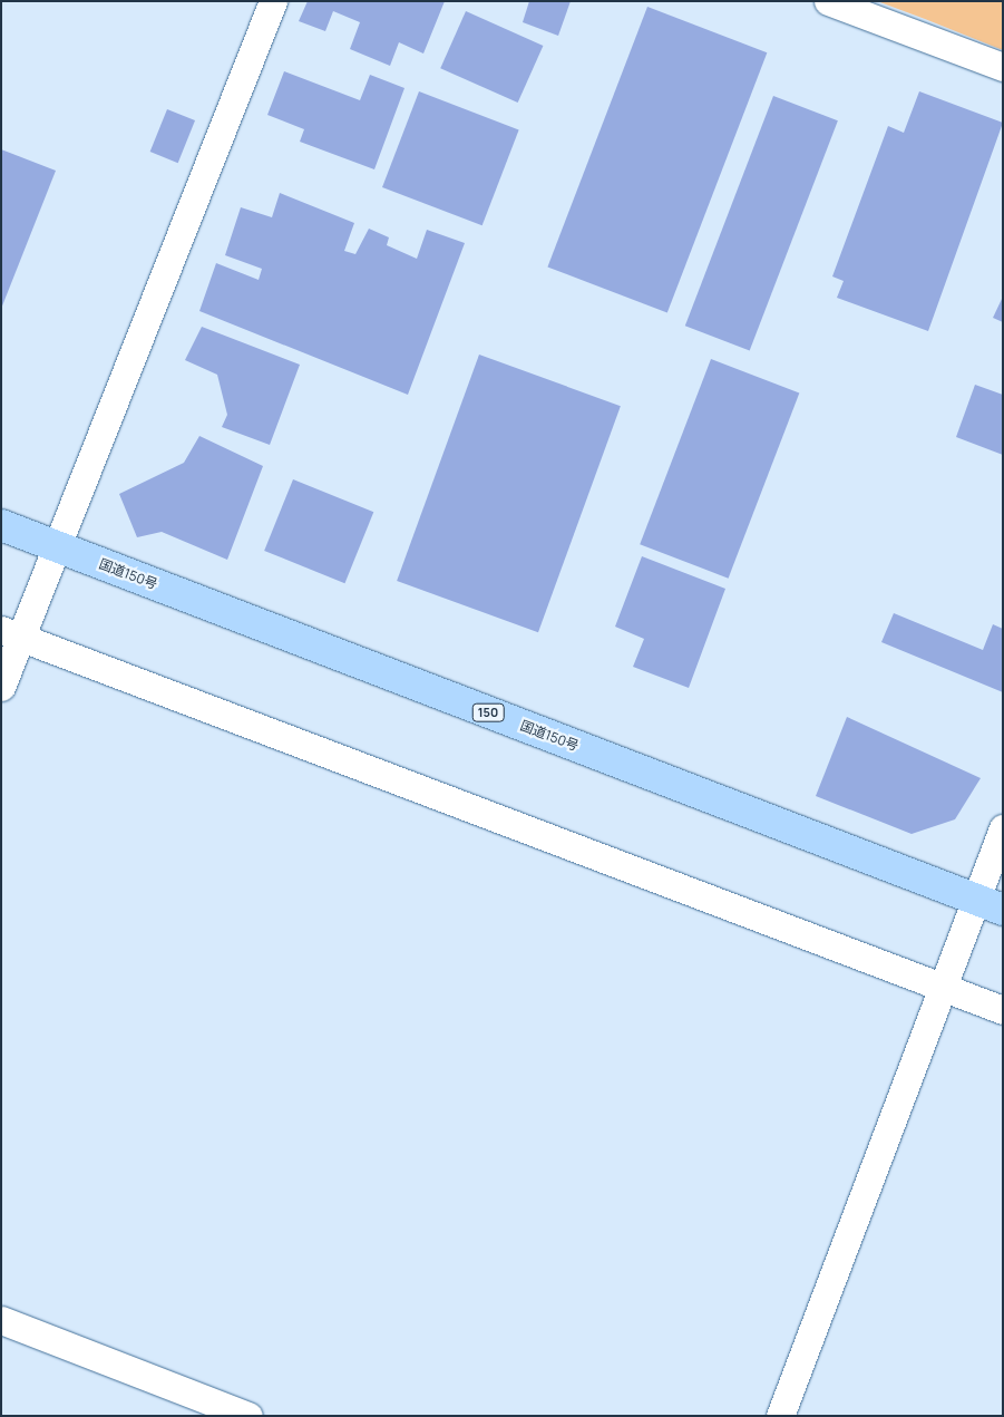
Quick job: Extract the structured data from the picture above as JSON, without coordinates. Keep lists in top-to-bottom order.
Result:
{
  "streets": {
    "highway": ["国道150号", "150"]
  }
}
